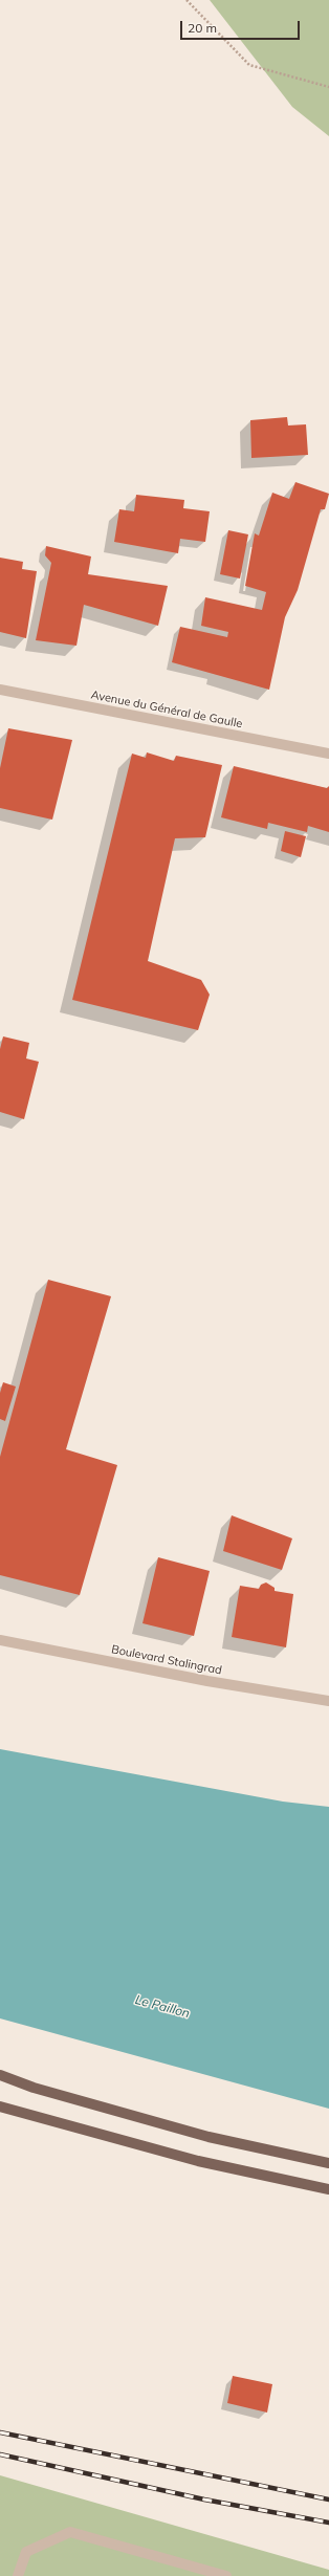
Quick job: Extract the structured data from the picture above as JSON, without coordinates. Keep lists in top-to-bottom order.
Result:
{
  "streets": {
    "street": ["Avenue du Général de Gaulle", "Boulevard Stalingrad"]
  },
  "water": ["Le Paillon"],
  "scale_bar": "20 m"
}
